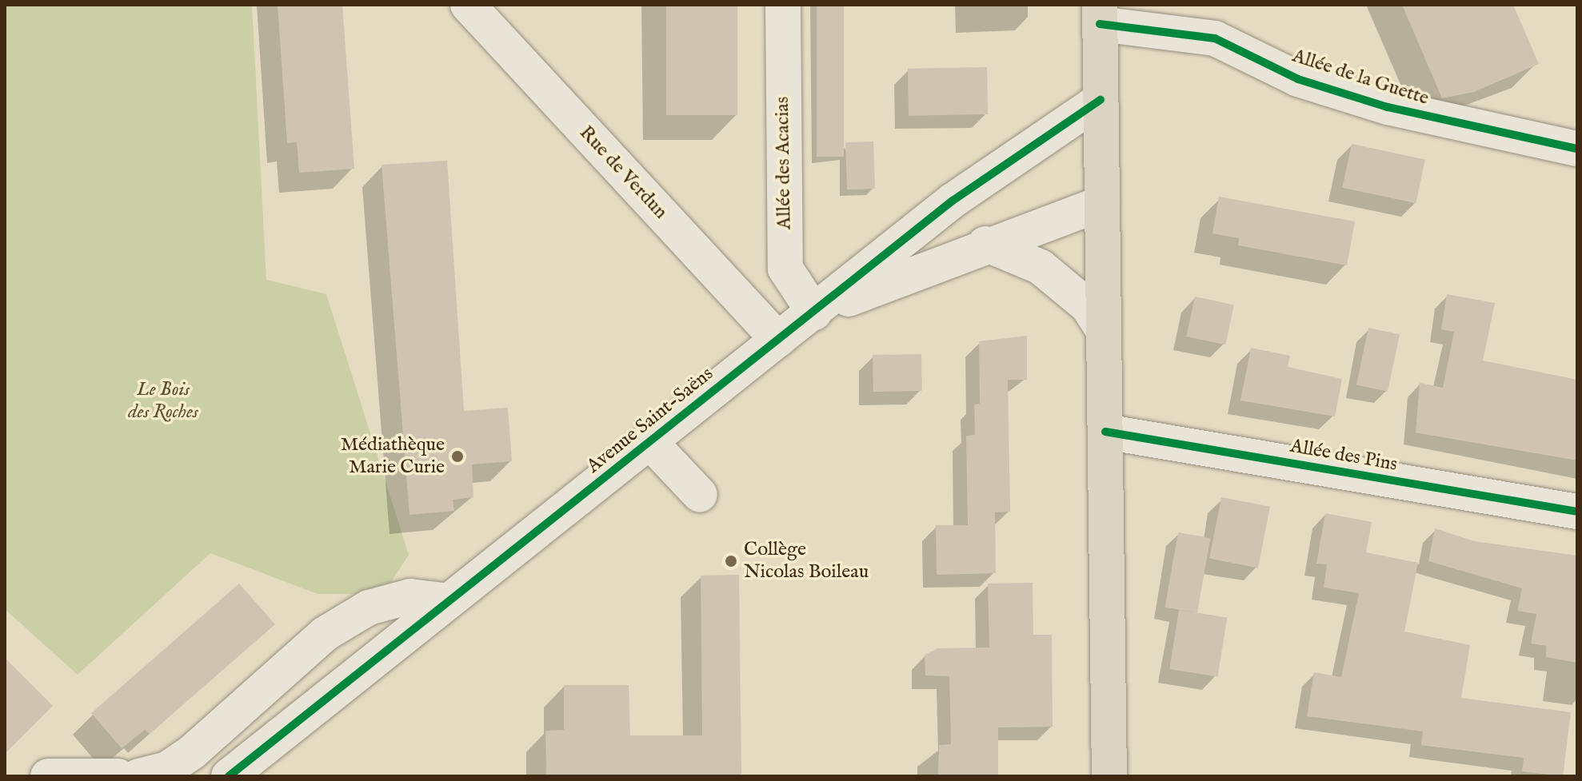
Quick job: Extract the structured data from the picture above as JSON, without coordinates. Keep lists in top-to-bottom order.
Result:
{
  "streets": {
    "street": [
      "Allée de la Guette",
      "Allée des Acacias",
      "Rue de Verdun",
      "Avenue Saint-Saëns",
      "Allée des Pins"
    ]
  },
  "crossings": [
    ["Allée des Acacias", "Avenue Saint-Saëns"],
    ["Rue de Verdun", "Avenue Saint-Saëns"]
  ],
  "parks": ["Le Bois des Roches"],
  "places": ["Médiathèque Marie Curie", "Collège Nicolas Boileau"]
}
